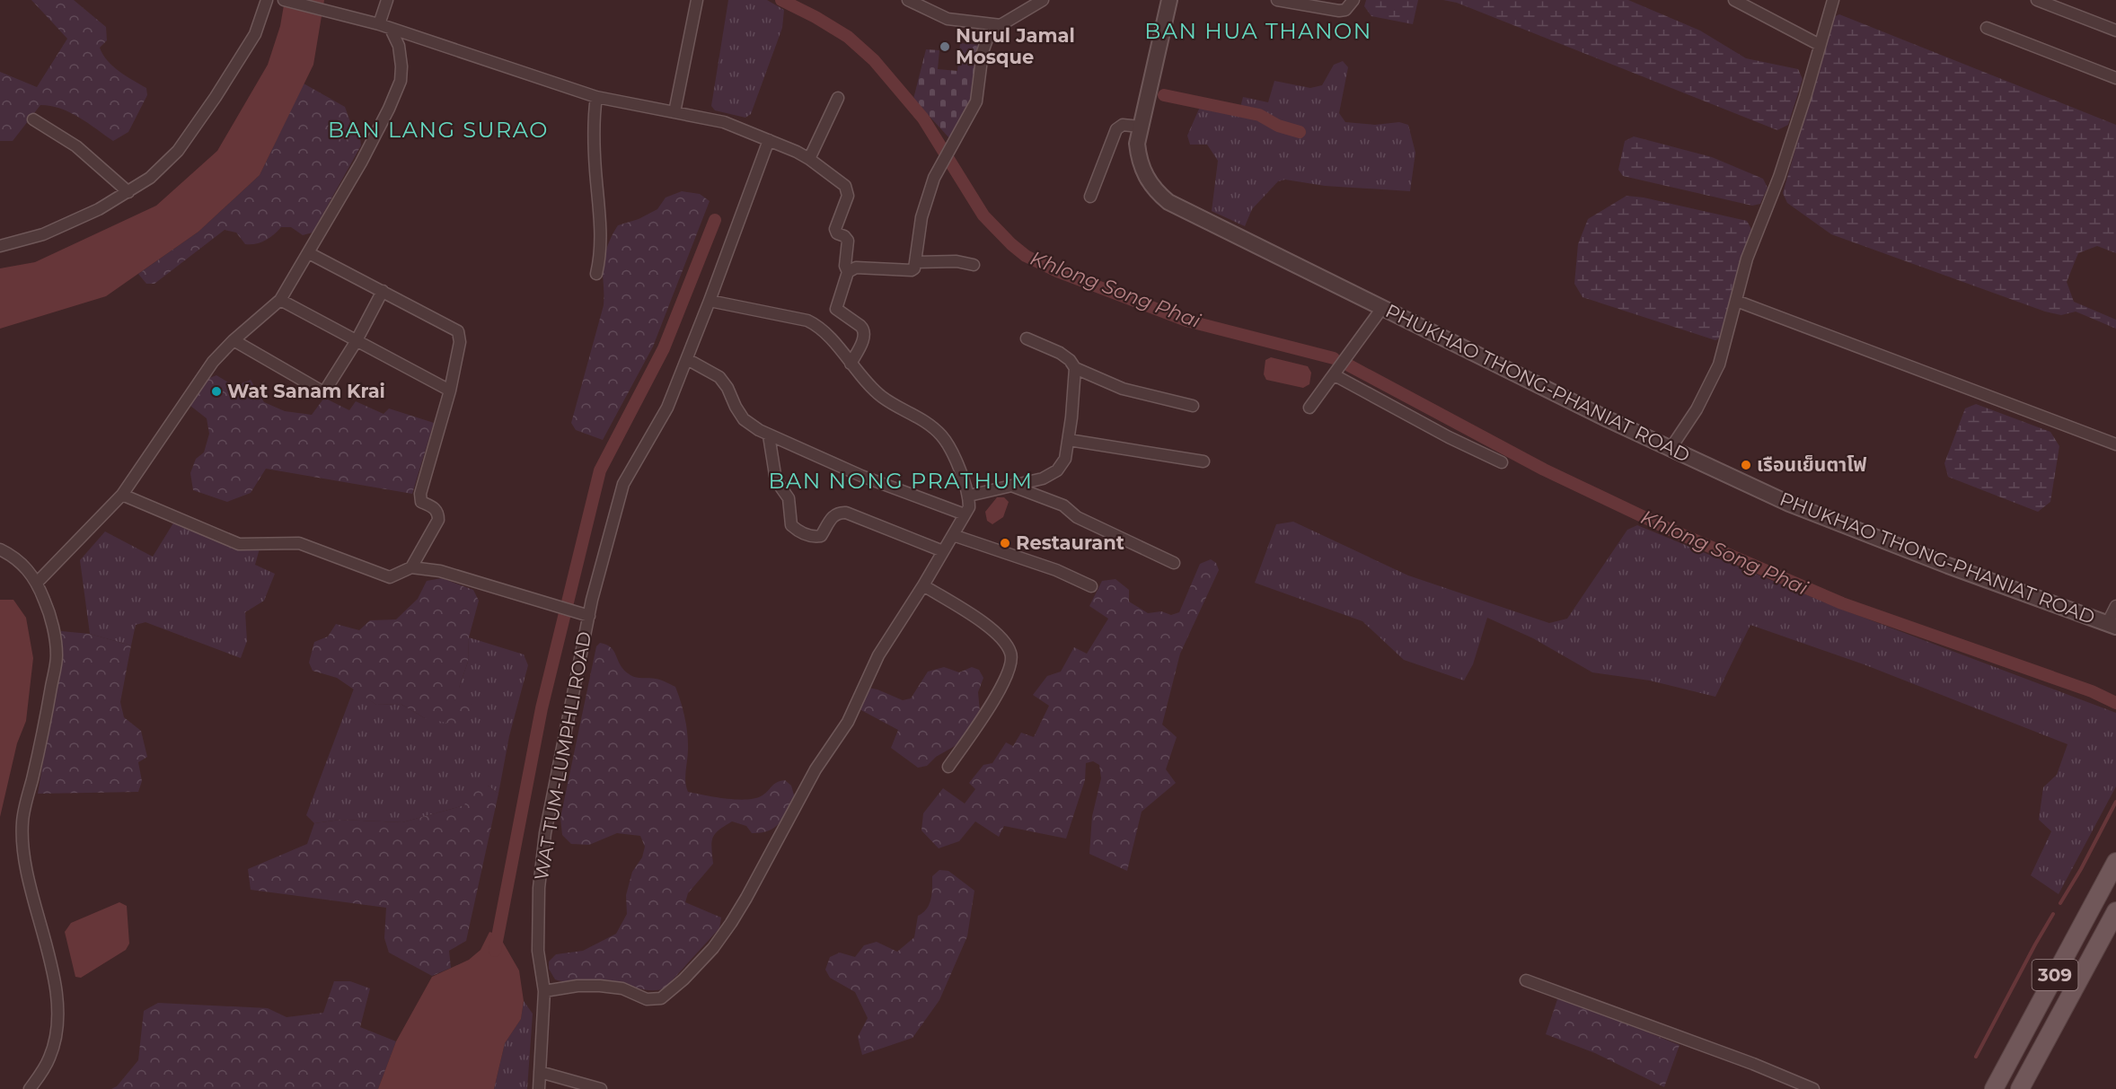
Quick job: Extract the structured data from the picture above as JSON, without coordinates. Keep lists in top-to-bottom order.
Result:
{
  "streets": {
    "main road": ["309"],
    "street": ["PHUKHAO THONG-PHANIAT ROAD", "WAT TUM-LUMPHLI ROAD"]
  },
  "districts": ["BAN HUA THANON", "BAN LANG SURAO", "BAN NONG PRATHUM"],
  "water": ["Khlong Song Phai"],
  "places": [
    "Nurul Jamal Mosque",
    "Wat Sanam Krai",
    "เรือนเย็นตาโฟ",
    "Restaurant"
  ]
}
